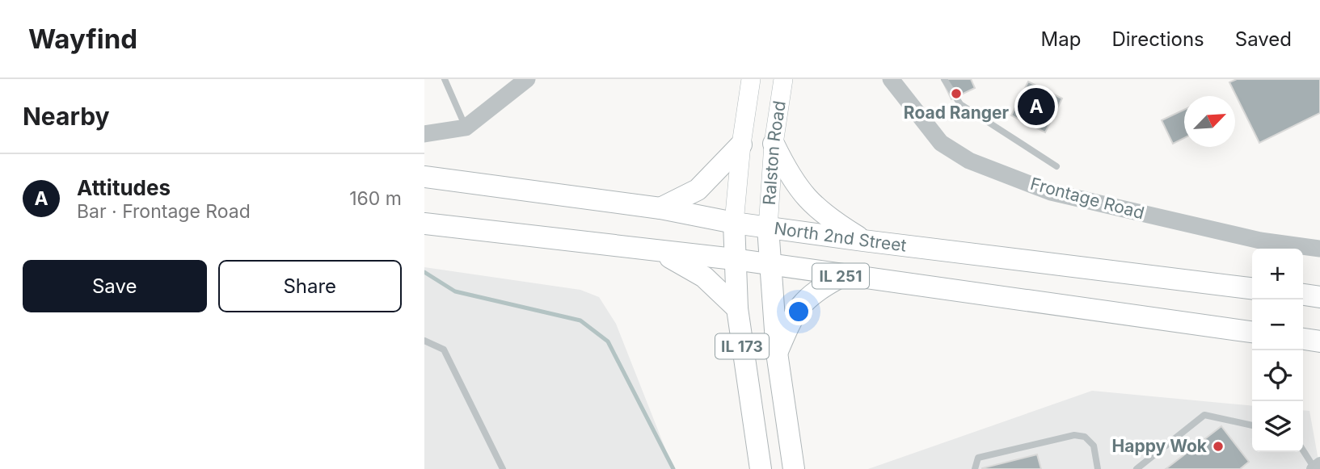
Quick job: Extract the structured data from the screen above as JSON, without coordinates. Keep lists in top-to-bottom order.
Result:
{
  "streets": {
    "main road": [
      "Ralston Road",
      "North 2nd Street",
      "IL 251",
      "IL 173"
    ],
    "street": ["Frontage Road"]
  },
  "crossings": [
    ["Ralston Road", "North 2nd Street"],
    ["Ralston Road", "IL 173"],
    ["North 2nd Street", "IL 173"],
    ["IL 251", "IL 173"]
  ],
  "places": ["Road Ranger", "Happy Wok"],
  "north": "top right",
  "page": {
    "header": "Wayfind",
    "nav": ["Map", "Directions", "Saved"],
    "heading": "Nearby",
    "pins": "A",
    "list": [
      {
        "mark": "A",
        "name": "Attitudes",
        "note": "Bar · Frontage Road",
        "value": "160 m"
      }
    ],
    "buttons": ["Save", "Share"],
    "map_buttons": ["+", "−"]
  }
}
